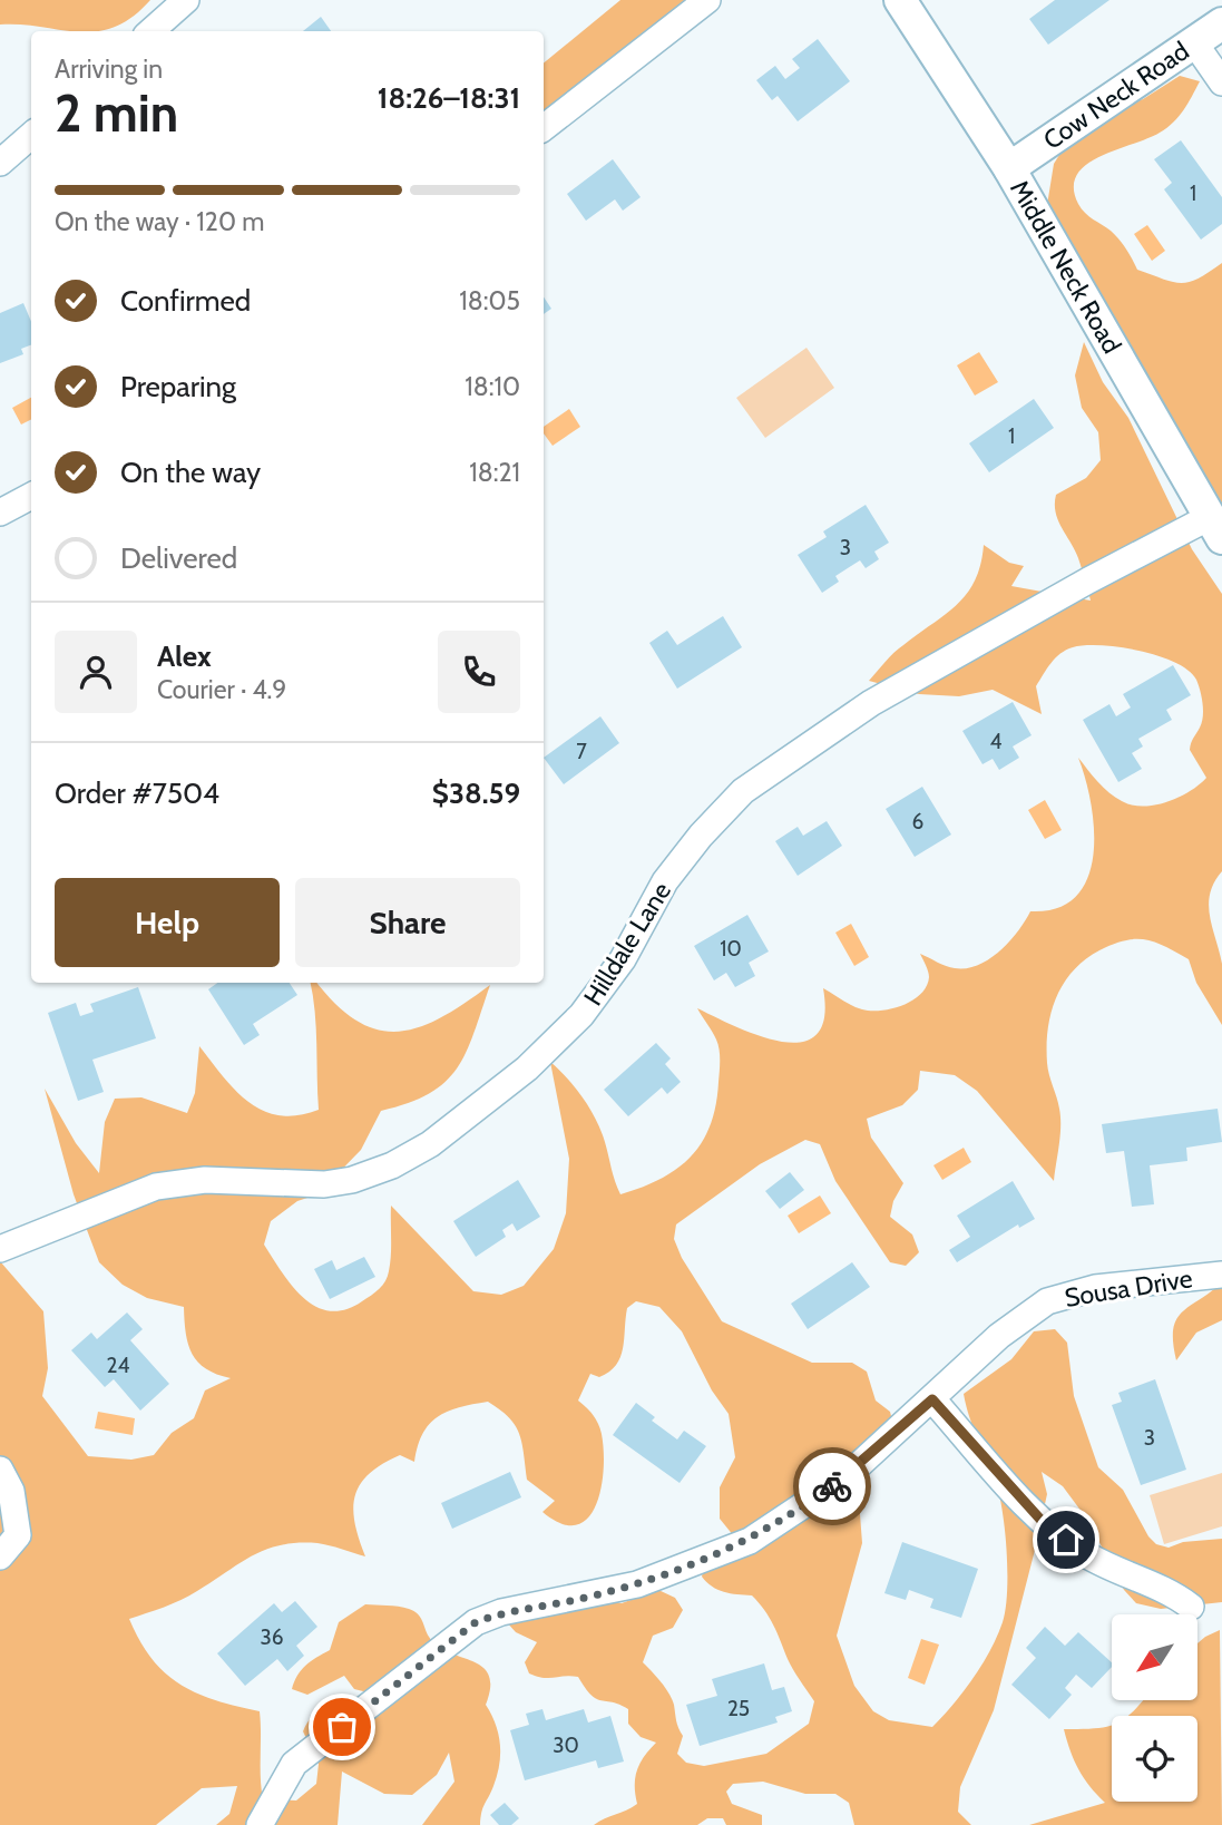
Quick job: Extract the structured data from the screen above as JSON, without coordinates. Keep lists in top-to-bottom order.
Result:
{
  "streets": {
    "main road": ["Cow Neck Road", "Middle Neck Road"],
    "street": ["Hilldale Lane", "Sousa Drive"]
  },
  "crossings": [
    ["Cow Neck Road", "Middle Neck Road"],
    ["Middle Neck Road", "Hilldale Lane"]
  ],
  "house_numbers": [
    "1",
    "1",
    "3",
    "4",
    "7",
    "6",
    "10",
    "24",
    "3",
    "36",
    "25",
    "30"
  ],
  "north": "bottom left",
  "page": {
    "heading": ["2 min", "Arriving in", "18:26–18:31"],
    "panel": [
      "Alex",
      "Courier · 4.9",
      "Order #7504",
      "$38.59"
    ],
    "bar": "On the way · 120 m",
    "list": [
      ["Confirmed", "18:05"],
      ["Preparing", "18:10"],
      ["On the way", "18:21"],
      "Delivered"
    ],
    "buttons": ["Help", "Share"]
  }
}
